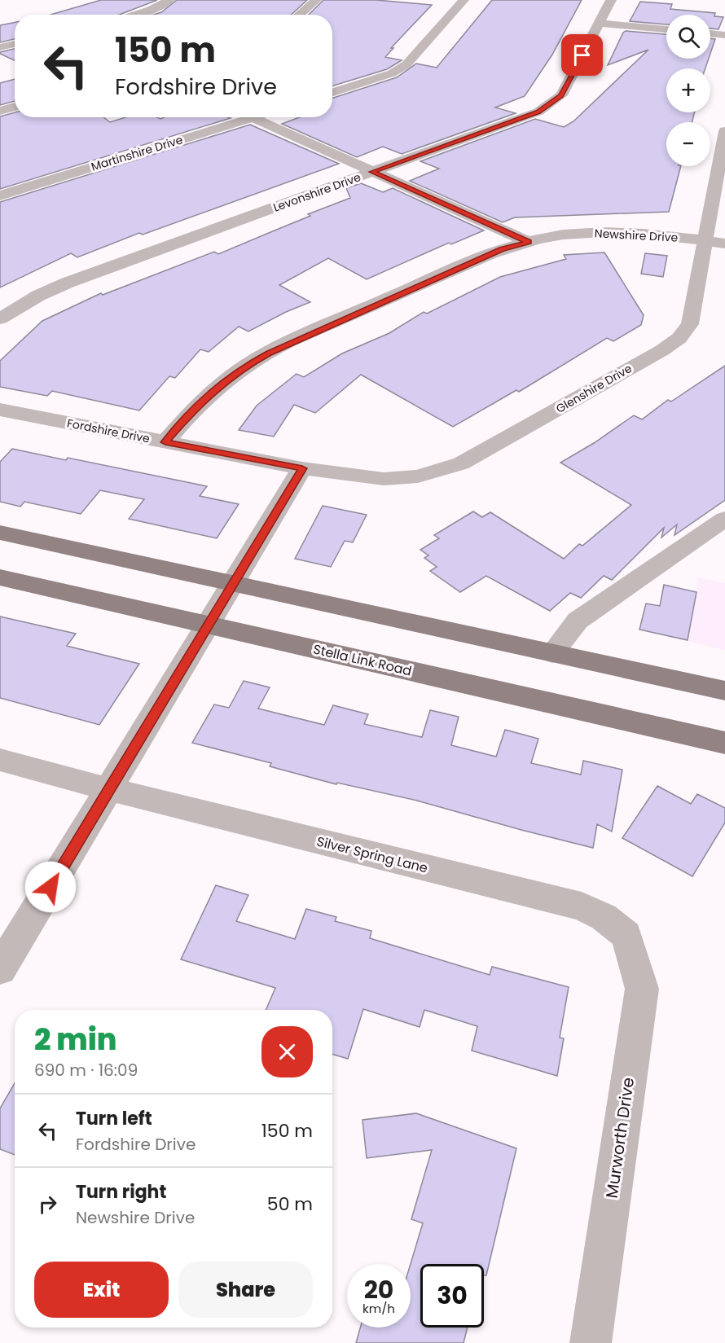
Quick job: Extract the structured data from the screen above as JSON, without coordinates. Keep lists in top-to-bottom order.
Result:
{
  "streets": {
    "main road": ["Stella Link Road"],
    "street": [
      "Martinshire Drive",
      "Levonshire Drive",
      "Newshire Drive",
      "Glenshire Drive",
      "Fordshire Drive",
      "Silver Spring Lane",
      "Murworth Drive"
    ]
  },
  "crossings": [
    ["Newshire Drive", "Glenshire Drive"],
    ["Newshire Drive", "Fordshire Drive"],
    ["Glenshire Drive", "Fordshire Drive"],
    ["Silver Spring Lane", "Murworth Drive"]
  ],
  "page": {
    "map_buttons": ["+", "−"],
    "turn": ["150 m", "Fordshire Drive"],
    "heading": ["2 min", "690 m · 16:09"],
    "list": [
      {
        "name": "Turn left",
        "note": "Fordshire Drive",
        "value": "150 m"
      },
      {
        "name": "Turn right",
        "note": "Newshire Drive",
        "value": "50 m"
      }
    ],
    "buttons": ["Exit", "Share"],
    "speed": "20 km/h",
    "limit": "30"
  }
}
